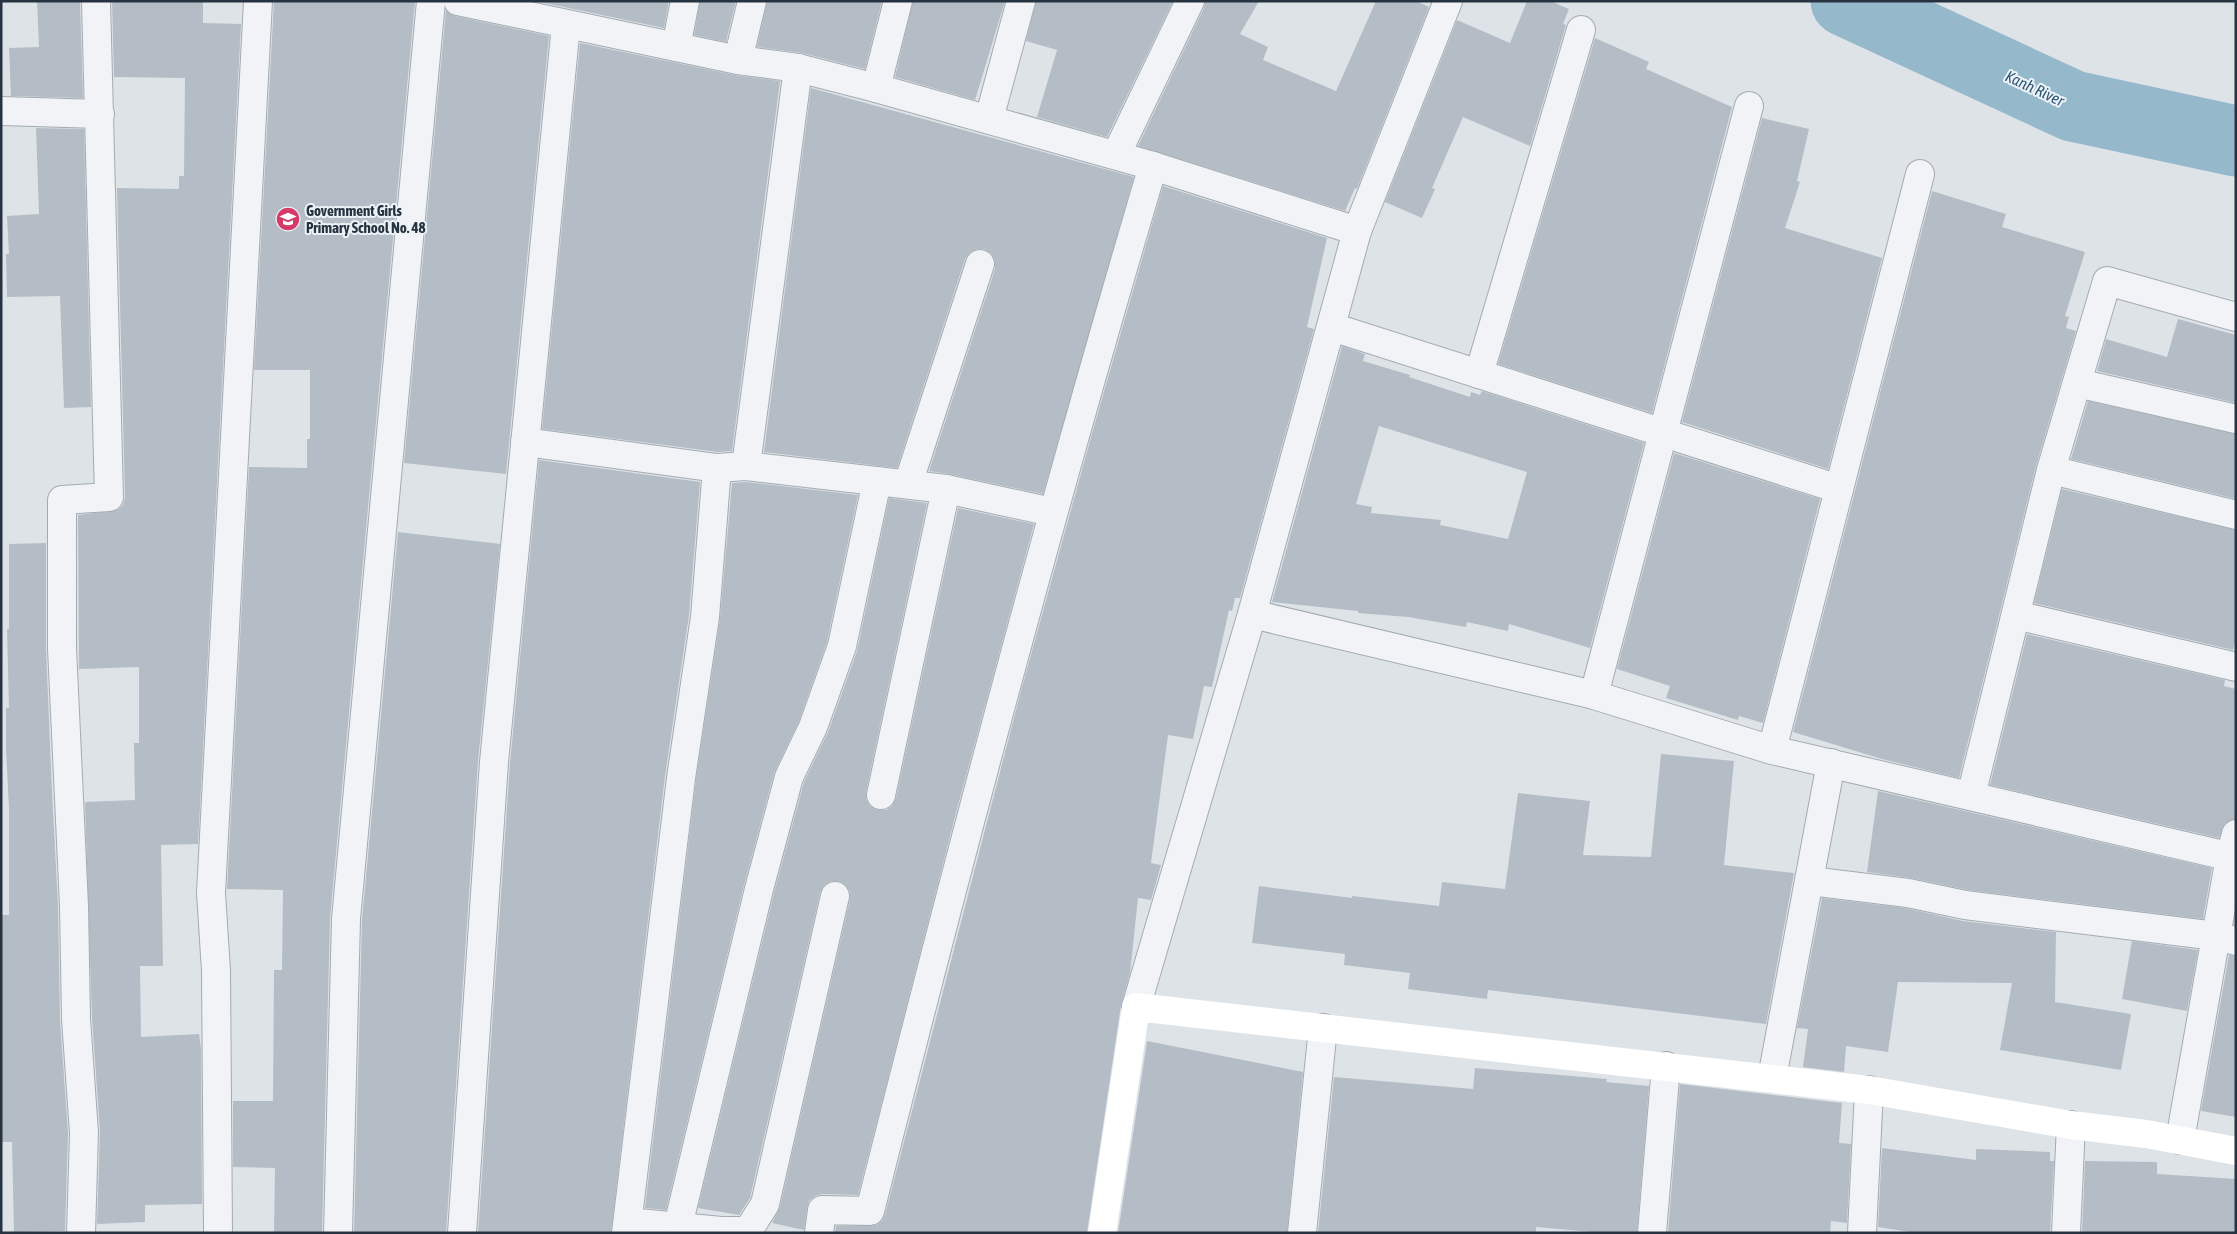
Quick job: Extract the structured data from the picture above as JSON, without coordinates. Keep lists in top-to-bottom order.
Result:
{
  "water": ["Kanh River"],
  "places": {
    "school or university": ["Government Girls Primary School No. 48"]
  }
}
